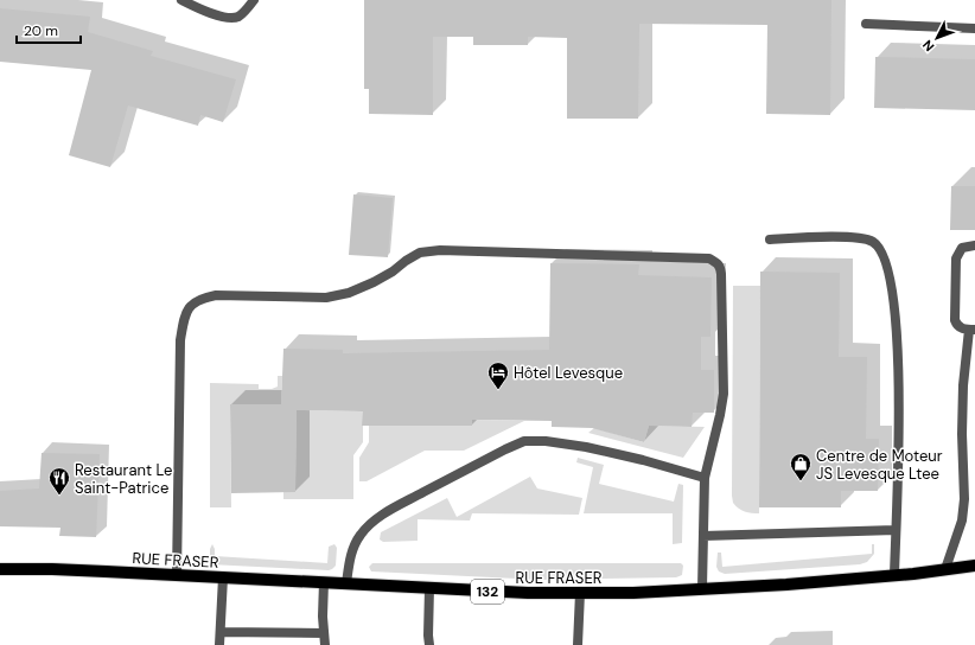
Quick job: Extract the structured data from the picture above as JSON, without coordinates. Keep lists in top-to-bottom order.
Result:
{
  "streets": {
    "main road": ["RUE FRASER", "132"]
  },
  "places": {
    "hotel": ["Hôtel Levesque"],
    "shop": ["Centre de Moteur JS Levesque Ltee"],
    "restaurant": ["Restaurant Le Saint-Patrice"]
  },
  "scale_bar": "20 m",
  "north": "bottom left"
}
